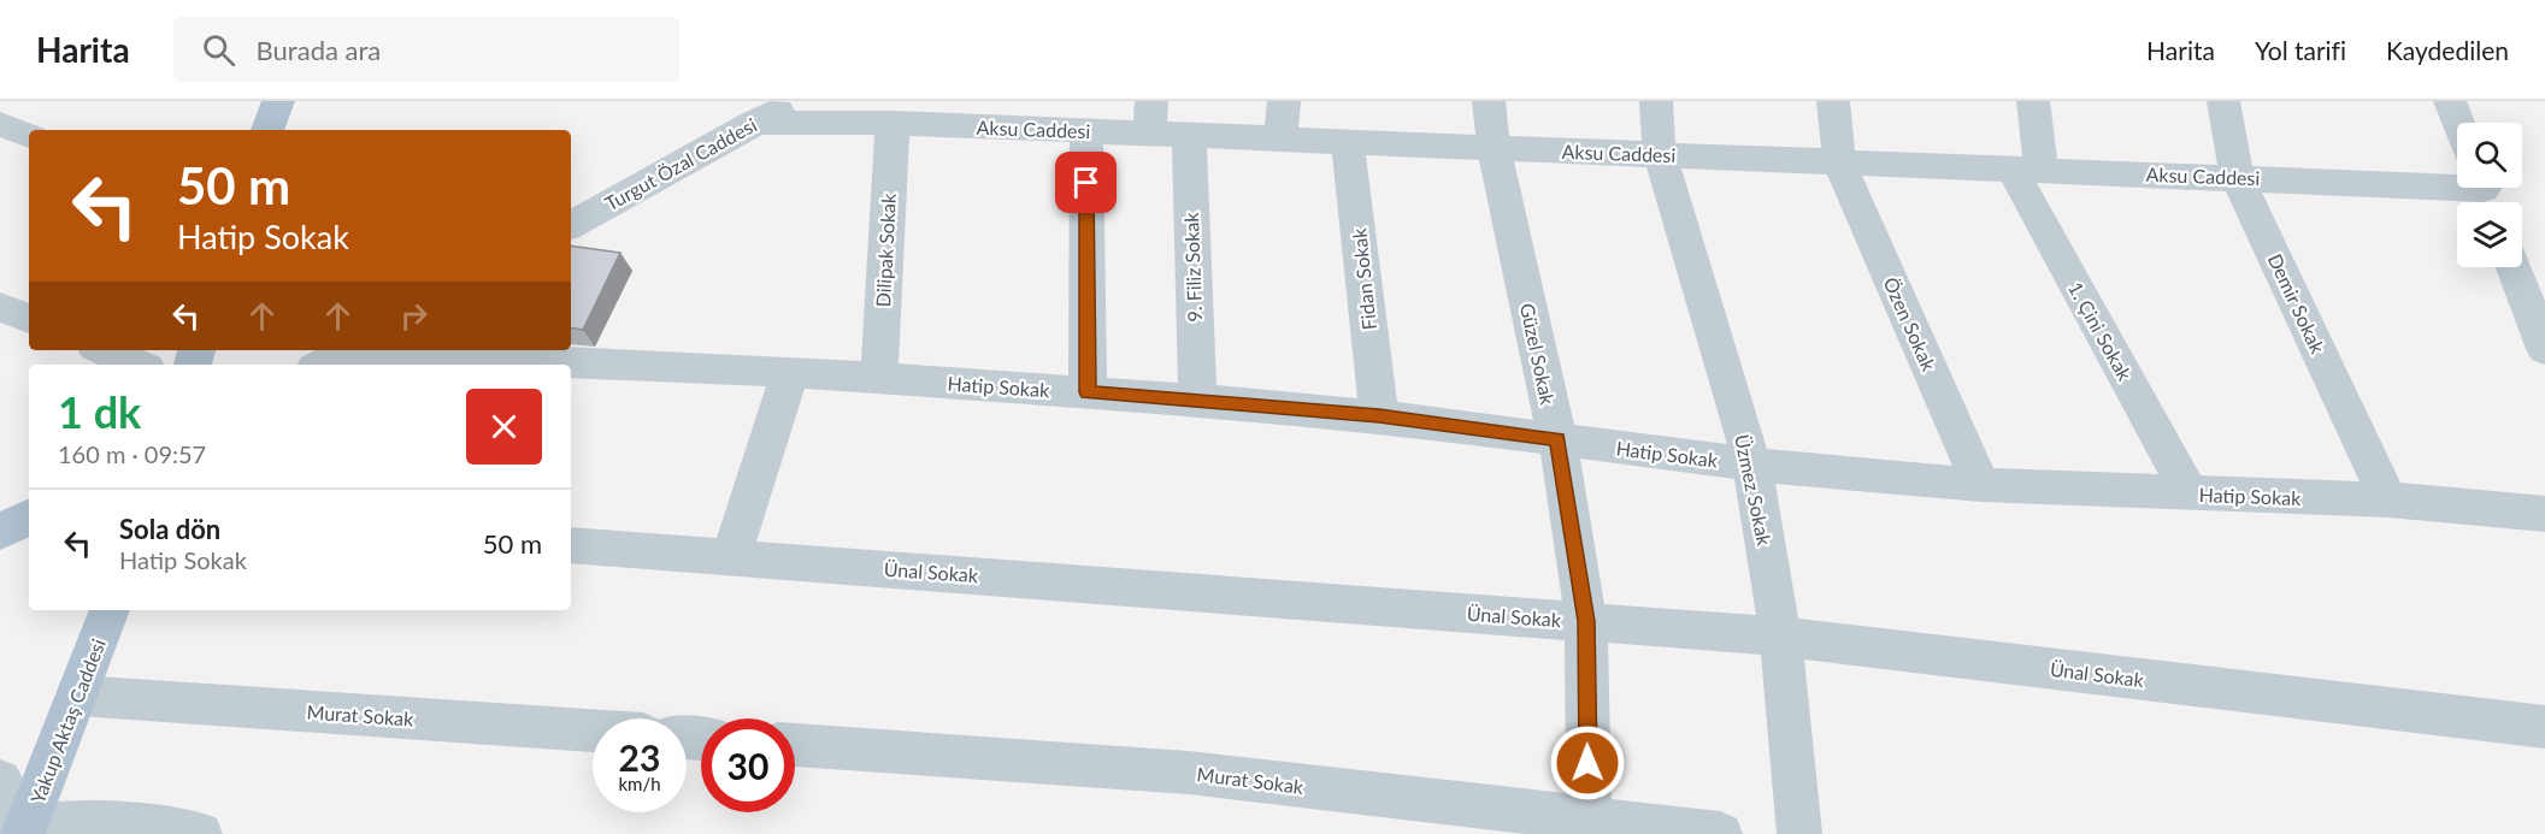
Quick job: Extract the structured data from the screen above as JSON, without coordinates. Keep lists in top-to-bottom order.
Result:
{
  "streets": {
    "main road": ["Yakup Aktaş Caddesi"],
    "street": [
      "Aksu Caddesi",
      "Turgut Özal Caddesi",
      "Dilipak Sokak",
      "9. Filiz Sokak",
      "Fidan Sokak",
      "Demir Sokak",
      "Özen Sokak",
      "1. Çini Sokak",
      "Güzel Sokak",
      "Hatip Sokak",
      "Üzmez Sokak",
      "Ünal Sokak",
      "Murat Sokak"
    ]
  },
  "crossings": [
    ["Aksu Caddesi", "Turgut Özal Caddesi"],
    ["Aksu Caddesi", "Dilipak Sokak"],
    ["Aksu Caddesi", "9. Filiz Sokak"],
    ["Aksu Caddesi", "Fidan Sokak"],
    ["Aksu Caddesi", "Demir Sokak"],
    ["Aksu Caddesi", "Özen Sokak"],
    ["Aksu Caddesi", "1. Çini Sokak"],
    ["Aksu Caddesi", "Güzel Sokak"],
    ["Aksu Caddesi", "Üzmez Sokak"],
    ["Dilipak Sokak", "Hatip Sokak"],
    ["9. Filiz Sokak", "Hatip Sokak"],
    ["Fidan Sokak", "Hatip Sokak"],
    ["Demir Sokak", "Hatip Sokak"],
    ["Özen Sokak", "Hatip Sokak"],
    ["1. Çini Sokak", "Hatip Sokak"],
    ["Güzel Sokak", "Hatip Sokak"],
    ["Güzel Sokak", "Ünal Sokak"],
    ["Güzel Sokak", "Murat Sokak"],
    ["Hatip Sokak", "Üzmez Sokak"],
    ["Üzmez Sokak", "Ünal Sokak"],
    ["Murat Sokak", "Yakup Aktaş Caddesi"]
  ],
  "page": {
    "header": "Harita",
    "search": "Burada ara",
    "nav": ["Harita", "Yol tarifi", "Kaydedilen"],
    "turn": ["50 m", "Hatip Sokak"],
    "heading": ["1 dk", "160 m · 09:57"],
    "list": [
      {
        "name": "Sola dön",
        "note": "Hatip Sokak",
        "value": "50 m"
      }
    ],
    "speed": "23 km/h",
    "limit": "30"
  }
}
